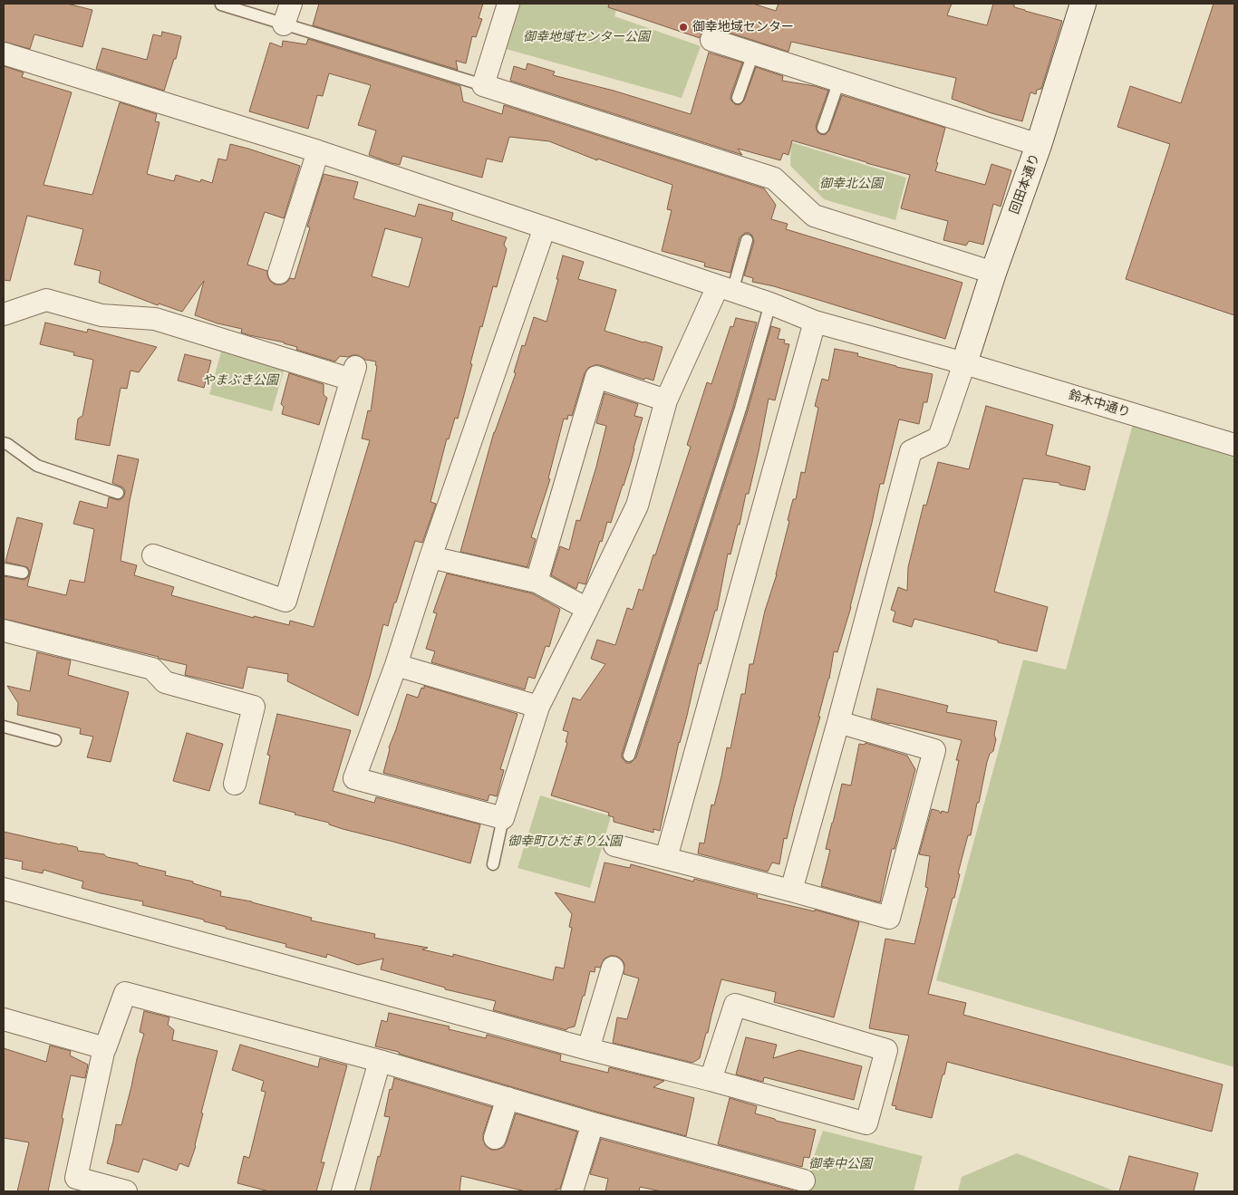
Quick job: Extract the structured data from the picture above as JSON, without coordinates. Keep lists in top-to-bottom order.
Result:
{
  "streets": {
    "street": ["回田本通り", "鈴木中通り"]
  },
  "crossings": [
    ["回田本通り", "鈴木中通り"]
  ],
  "parks": [
    "御幸地域センター公園",
    "御幸北公園",
    "やまぶき公園",
    "御幸町ひだまり公園",
    "御幸中公園"
  ],
  "places": ["御幸地域センター"]
}
